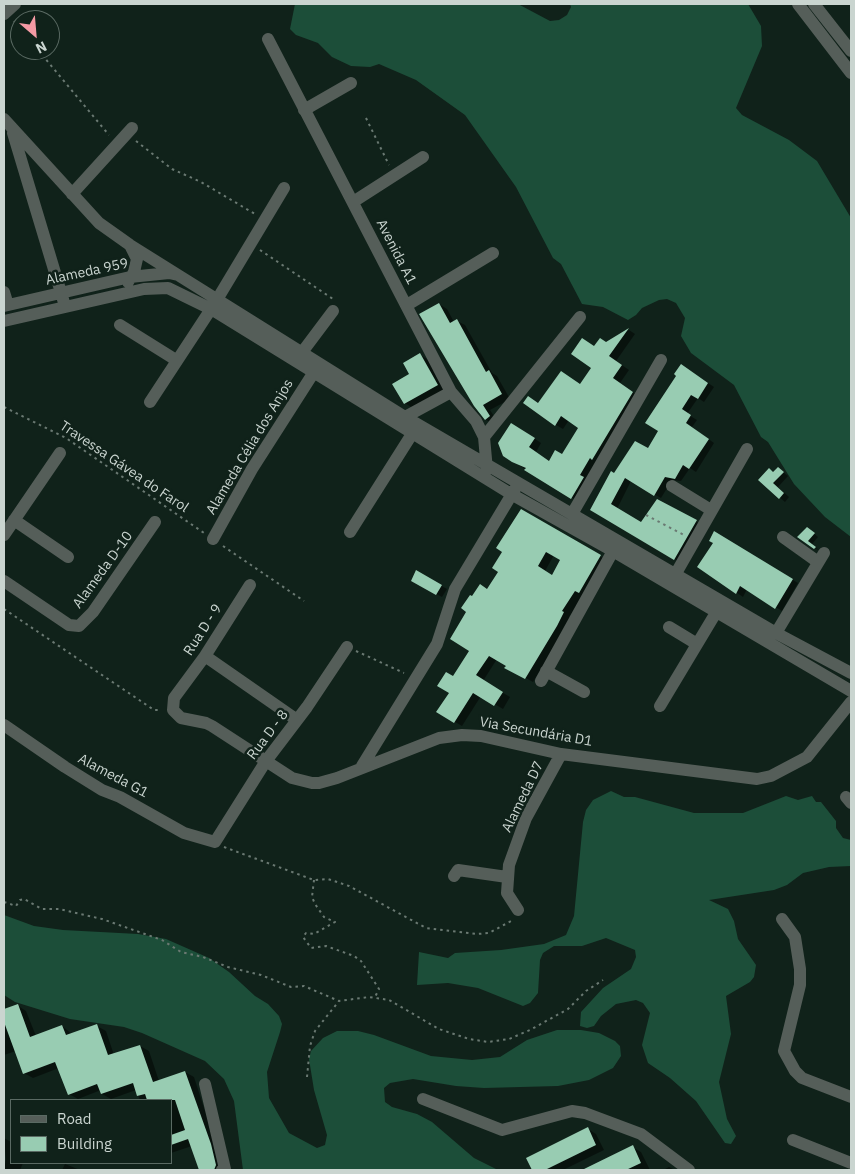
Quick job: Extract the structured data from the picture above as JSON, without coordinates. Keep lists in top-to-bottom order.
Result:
{
  "streets": {
    "street": [
      "Avenida A1",
      "Alameda 959",
      "Alameda Célia dos Anjos",
      "Alameda D-10",
      "Rua D - 9",
      "Via Secundária D1",
      "Rua D - 8",
      "Alameda G1",
      "Alameda D7"
    ],
    "path": ["Travessa Gávea do Farol"]
  },
  "crossings": [
    ["Alameda Célia dos Anjos", "Travessa Gávea do Farol"],
    ["Rua D - 9", "Via Secundária D1"],
    ["Via Secundária D1", "Rua D - 8"],
    ["Via Secundária D1", "Alameda D7"],
    ["Rua D - 8", "Alameda G1"]
  ],
  "legend": ["Road", "Building"],
  "north": "bottom right"
}
